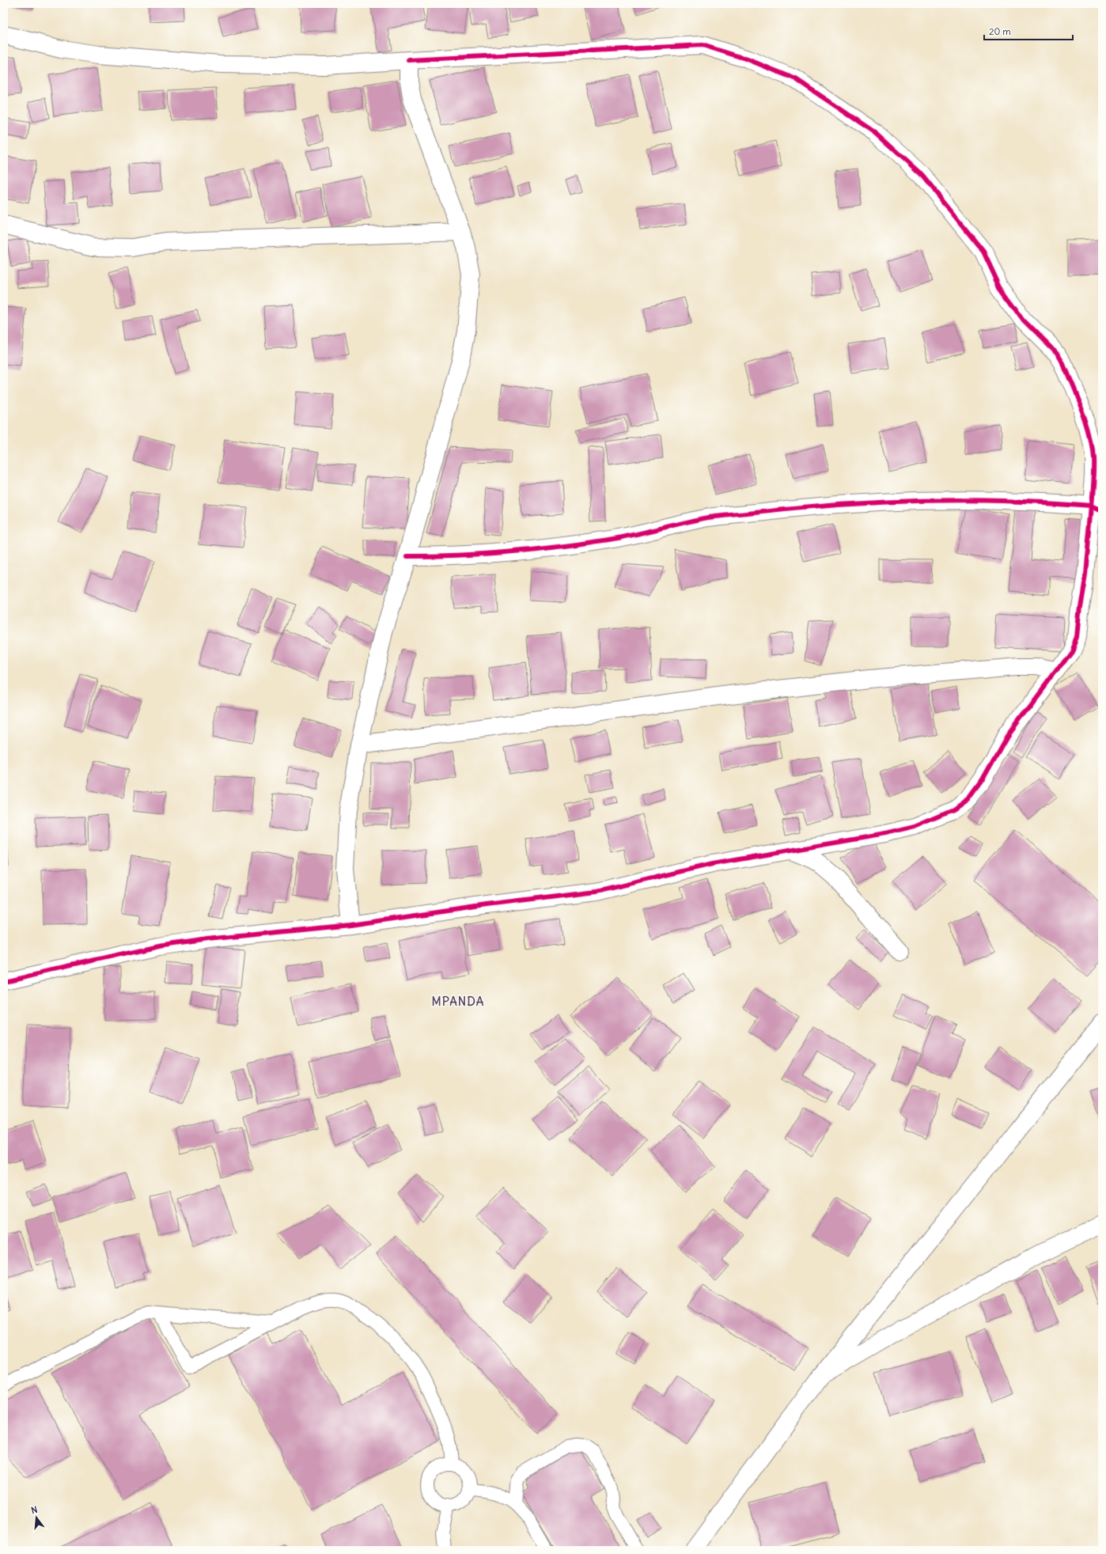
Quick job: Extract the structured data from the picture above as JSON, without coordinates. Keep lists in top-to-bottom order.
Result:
{
  "districts": ["MPANDA"],
  "scale_bar": "20 m",
  "north": "top"
}
